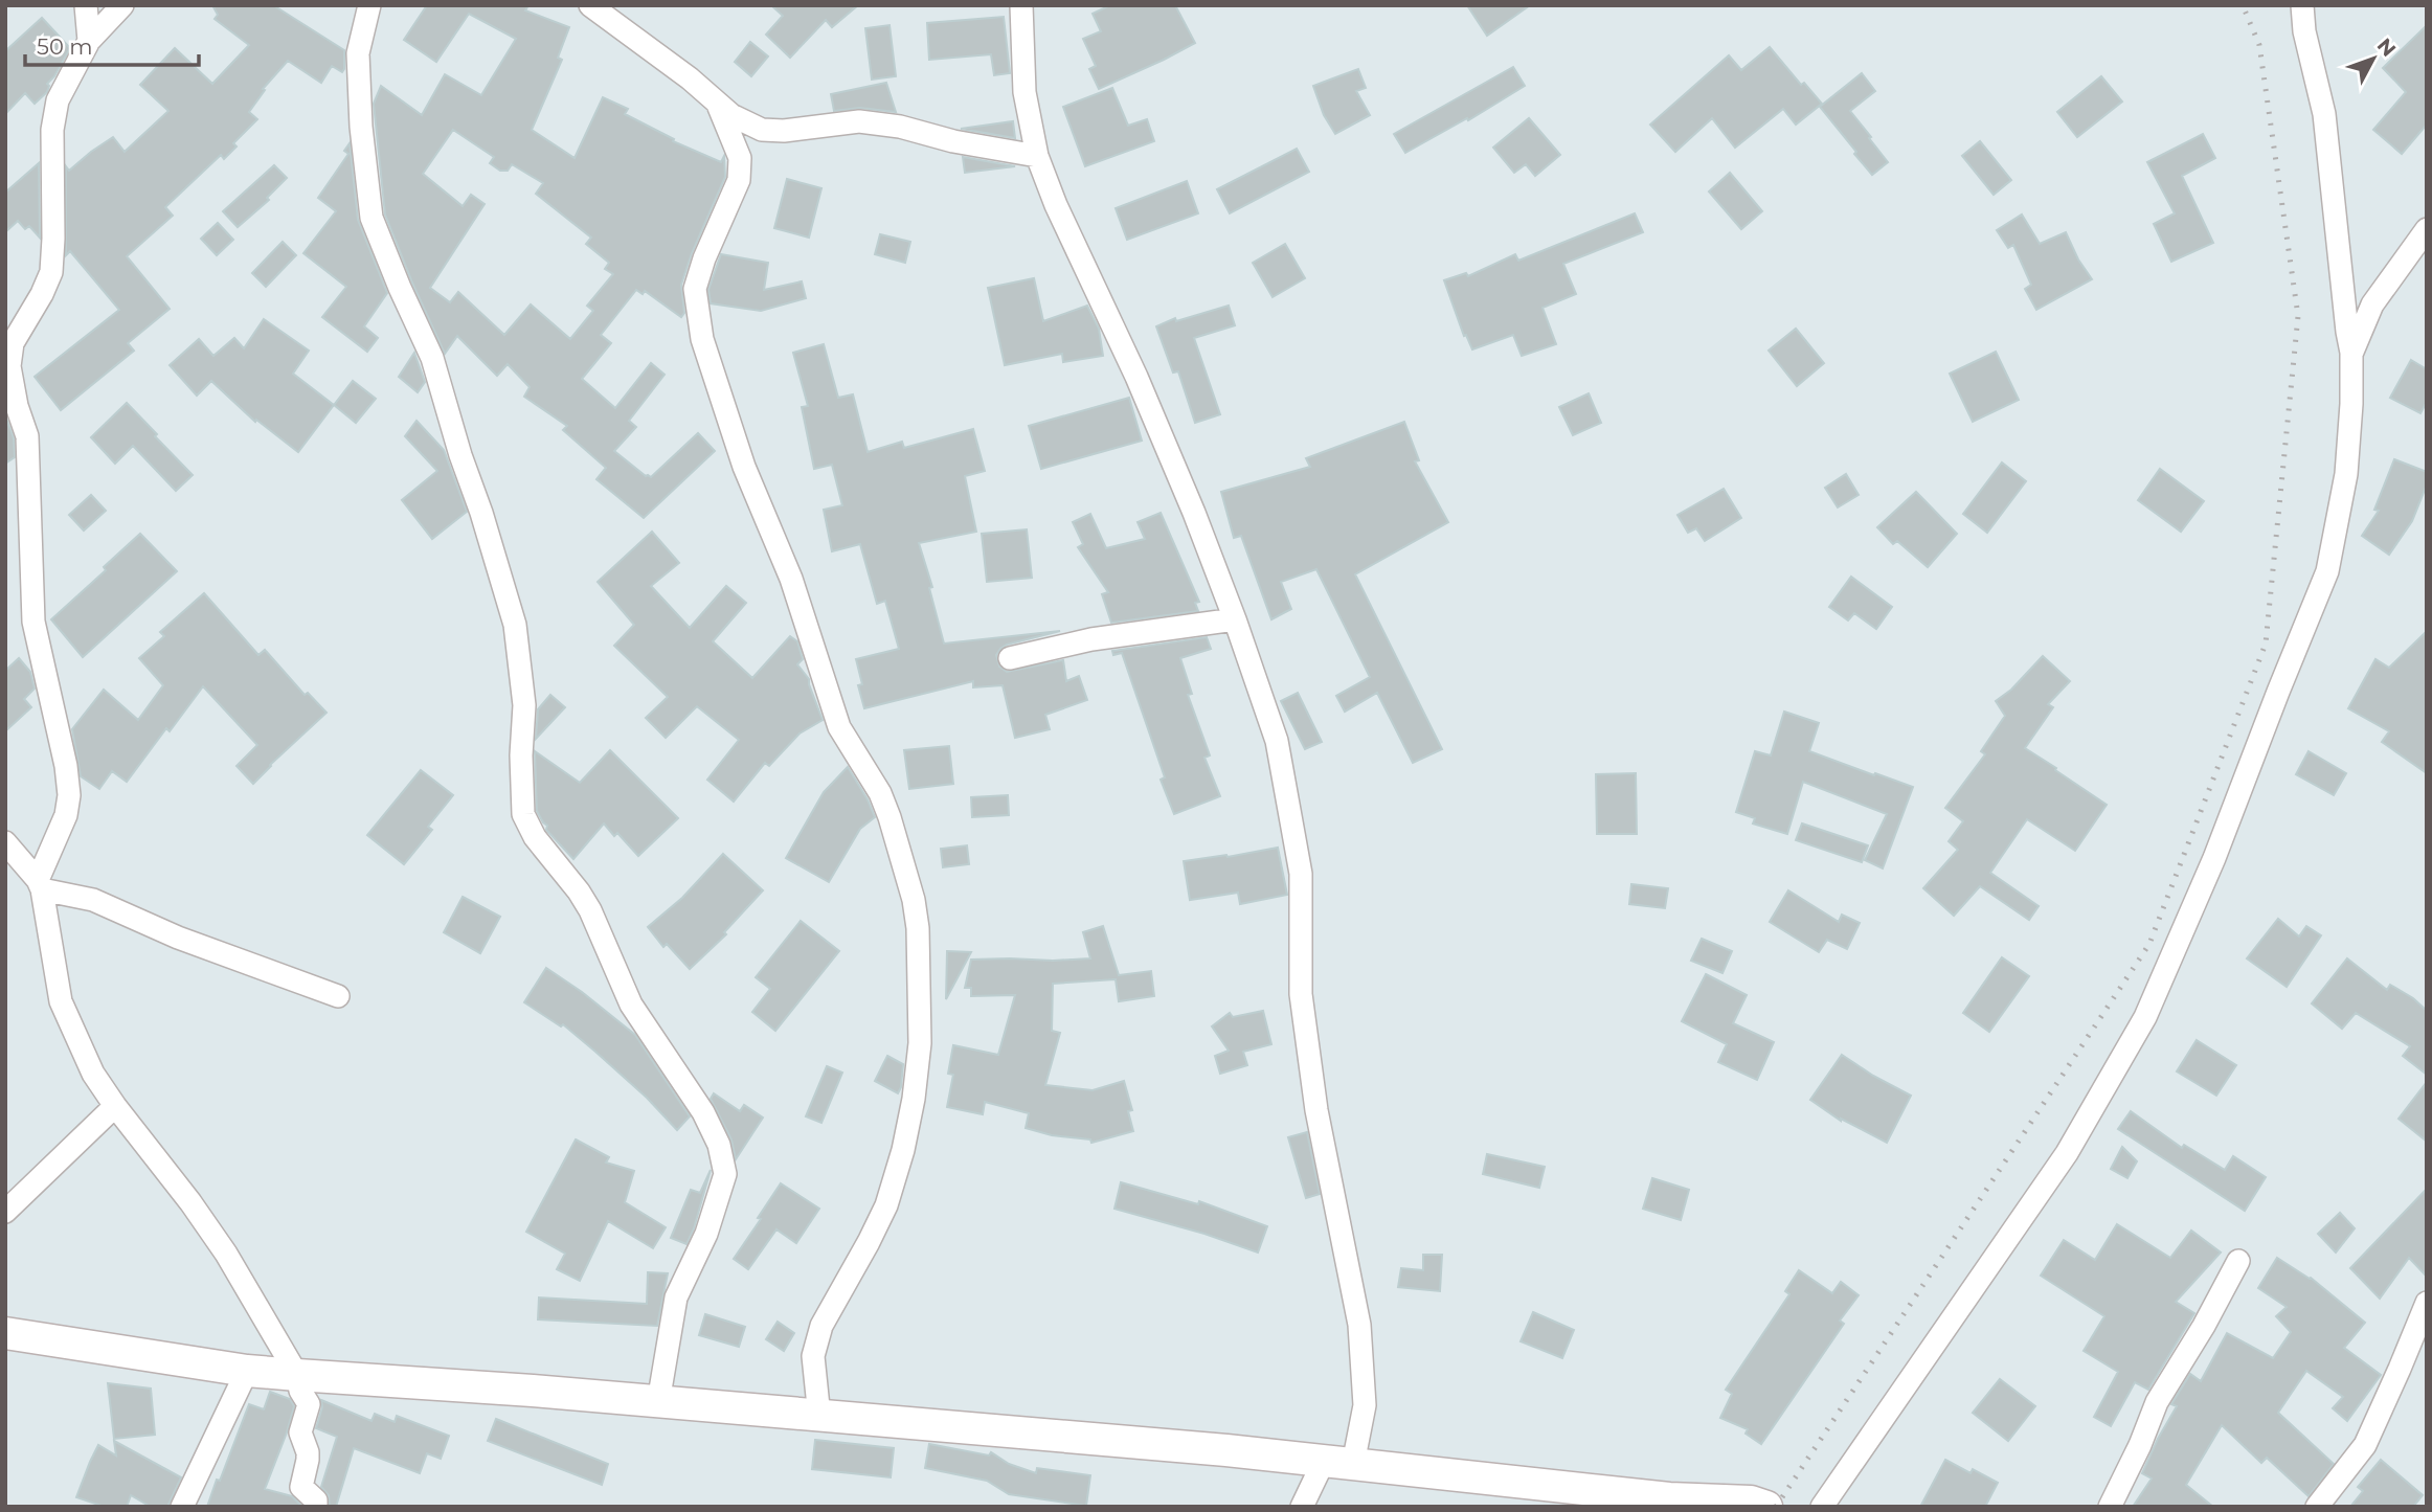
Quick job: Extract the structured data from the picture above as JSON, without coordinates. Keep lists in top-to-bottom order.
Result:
{
  "scale_bar": "50 m",
  "north": "top right"
}
